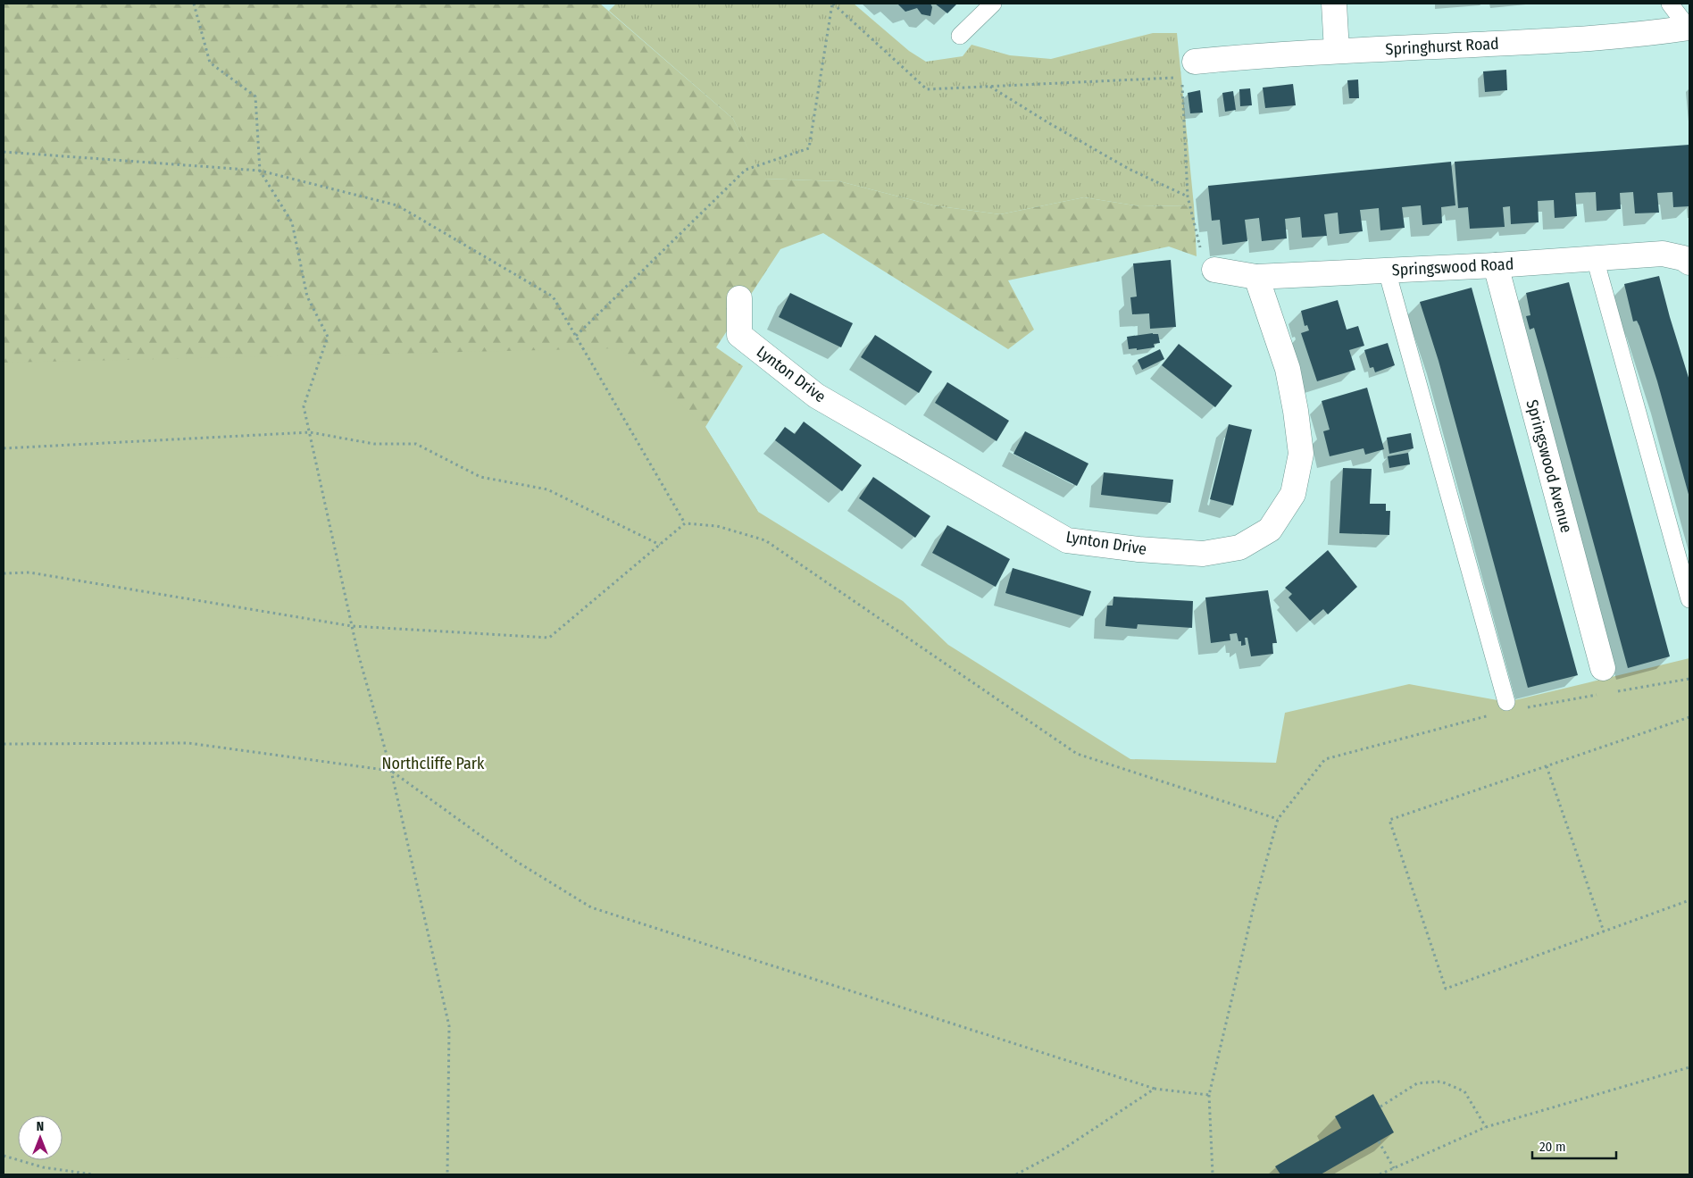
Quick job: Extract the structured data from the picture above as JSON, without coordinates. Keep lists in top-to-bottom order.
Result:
{
  "streets": {
    "street": [
      "Springhurst Road",
      "Springswood Road",
      "Lynton Drive",
      "Springswood Avenue"
    ]
  },
  "crossings": [
    ["Springswood Road", "Lynton Drive"],
    ["Springswood Road", "Springswood Avenue"]
  ],
  "parks": ["Northcliffe Park"],
  "scale_bar": "20 m",
  "north": "top"
}
